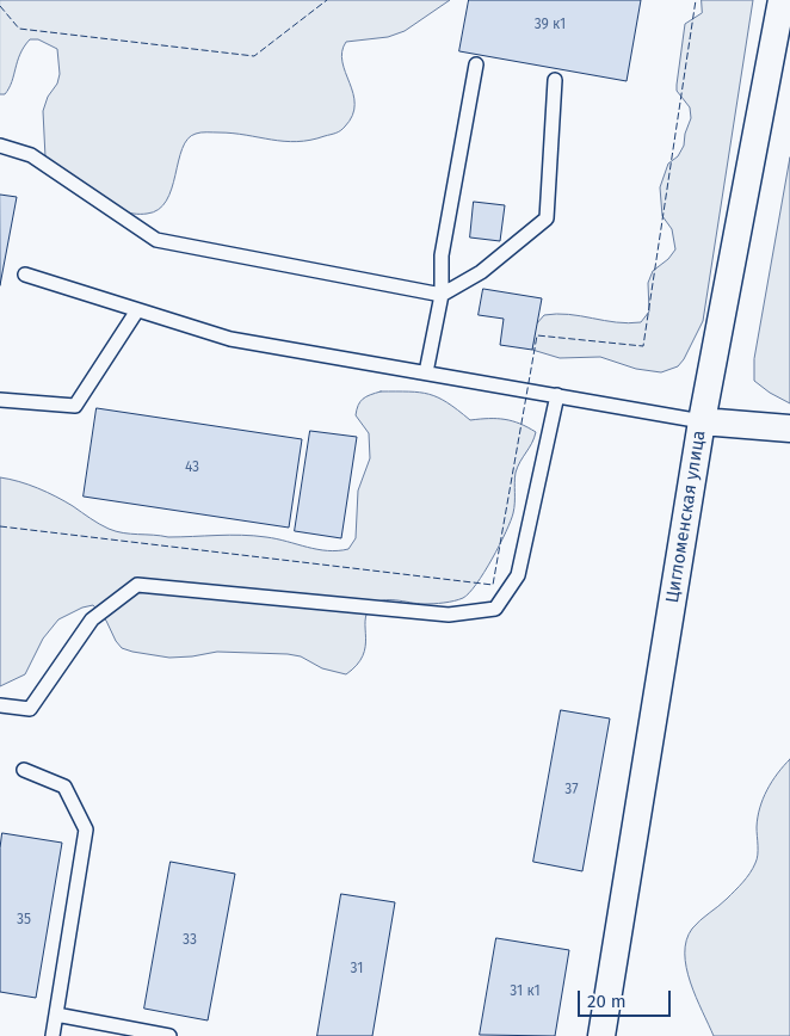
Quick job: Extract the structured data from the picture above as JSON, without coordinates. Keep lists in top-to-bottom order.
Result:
{
  "streets": {
    "street": ["Цигломенская улица"]
  },
  "house_numbers": [
    "39 к1",
    "43",
    "37",
    "35",
    "33",
    "31",
    "31 к1"
  ],
  "scale_bar": "20 m"
}
